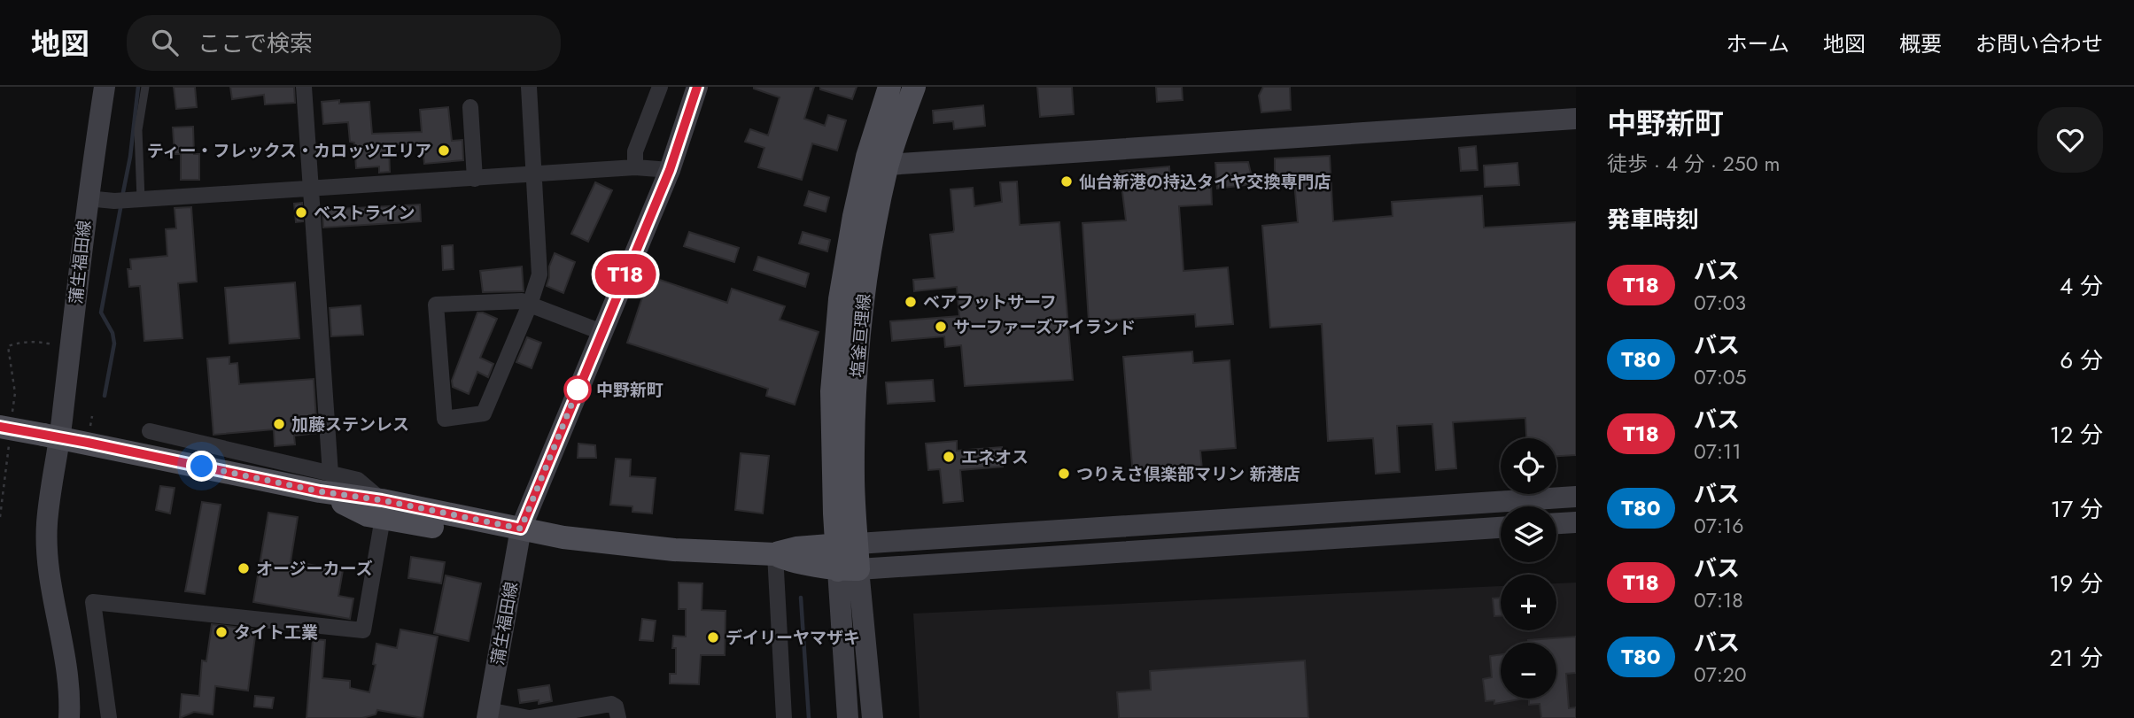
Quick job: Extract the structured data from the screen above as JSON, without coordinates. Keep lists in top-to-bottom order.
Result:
{
  "streets": {
    "main road": ["塩釜亘理線"],
    "street": ["蒲生福田線"]
  },
  "places": [
    "ティー・フレックス・カロッツエリア",
    "仙台新港の持込タイヤ交換専門店",
    "ベストライン",
    "ベアフットサーフ",
    "サーファーズアイランド",
    "中野新町",
    "加藤ステンレス",
    "エネオス",
    "つりえさ倶楽部マリン 新港店",
    "オージーカーズ",
    "タイト工業",
    "デイリーヤマザキ"
  ],
  "lines": ["bus line T18"],
  "page": {
    "header": "地図",
    "search": "ここで検索",
    "nav": [
      "ホーム",
      "地図",
      "概要",
      "お問い合わせ"
    ],
    "on_map": "T18",
    "heading": [
      ["中野新町", "徒歩 · 4 分 · 250 m"],
      "発車時刻"
    ],
    "list": [
      {
        "mark": "T18",
        "name": "バス",
        "note": "07:03",
        "value": "4 分"
      },
      {
        "mark": "T80",
        "name": "バス",
        "note": "07:05",
        "value": "6 分"
      },
      {
        "mark": "T18",
        "name": "バス",
        "note": "07:11",
        "value": "12 分"
      },
      {
        "mark": "T80",
        "name": "バス",
        "note": "07:16",
        "value": "17 分"
      },
      {
        "mark": "T18",
        "name": "バス",
        "note": "07:18",
        "value": "19 分"
      },
      {
        "mark": "T80",
        "name": "バス",
        "note": "07:20",
        "value": "21 分"
      }
    ],
    "map_buttons": ["+", "−"]
  }
}
